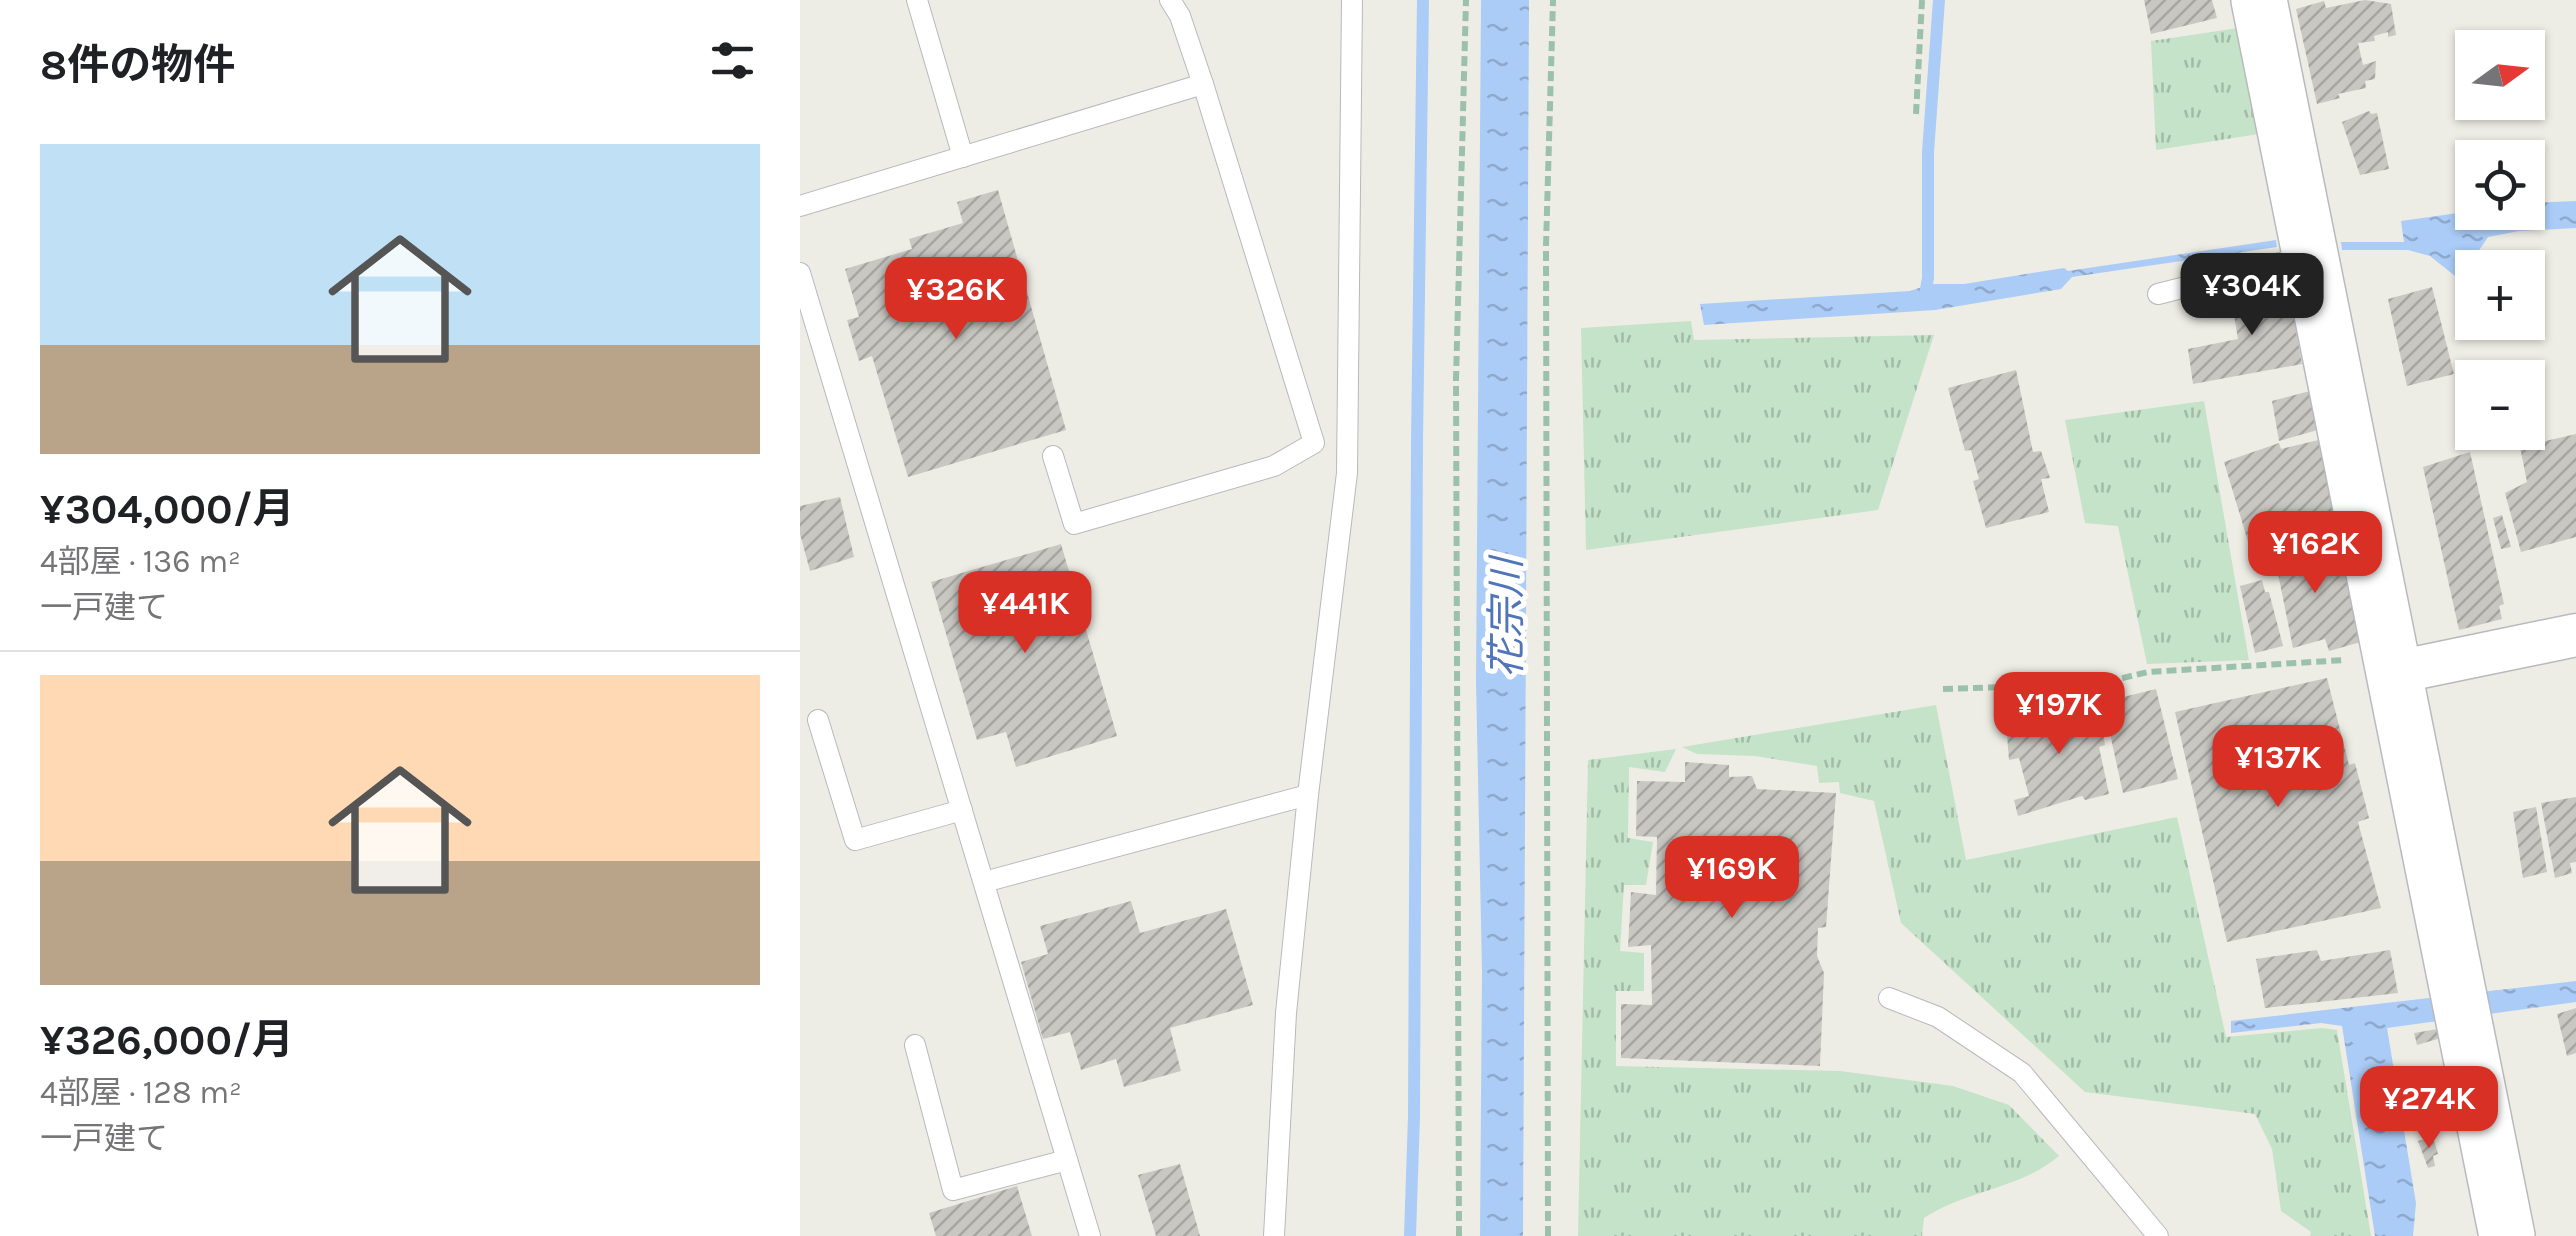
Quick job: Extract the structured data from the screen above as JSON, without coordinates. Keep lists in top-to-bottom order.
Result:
{
  "water": ["花宗川"],
  "north": "right",
  "page": {
    "heading": "8件の物件",
    "map_buttons": ["+", "−"],
    "list": [
      {
        "name": "¥304,000/月",
        "note": "4部屋 · 136 m² · 一戸建て"
      },
      {
        "name": "¥326,000/月",
        "note": "4部屋 · 128 m² · 一戸建て"
      }
    ],
    "price": [
      "¥304K",
      "¥326K",
      "¥162K",
      "¥441K",
      "¥197K",
      "¥137K",
      "¥169K",
      "¥274K"
    ]
  }
}
